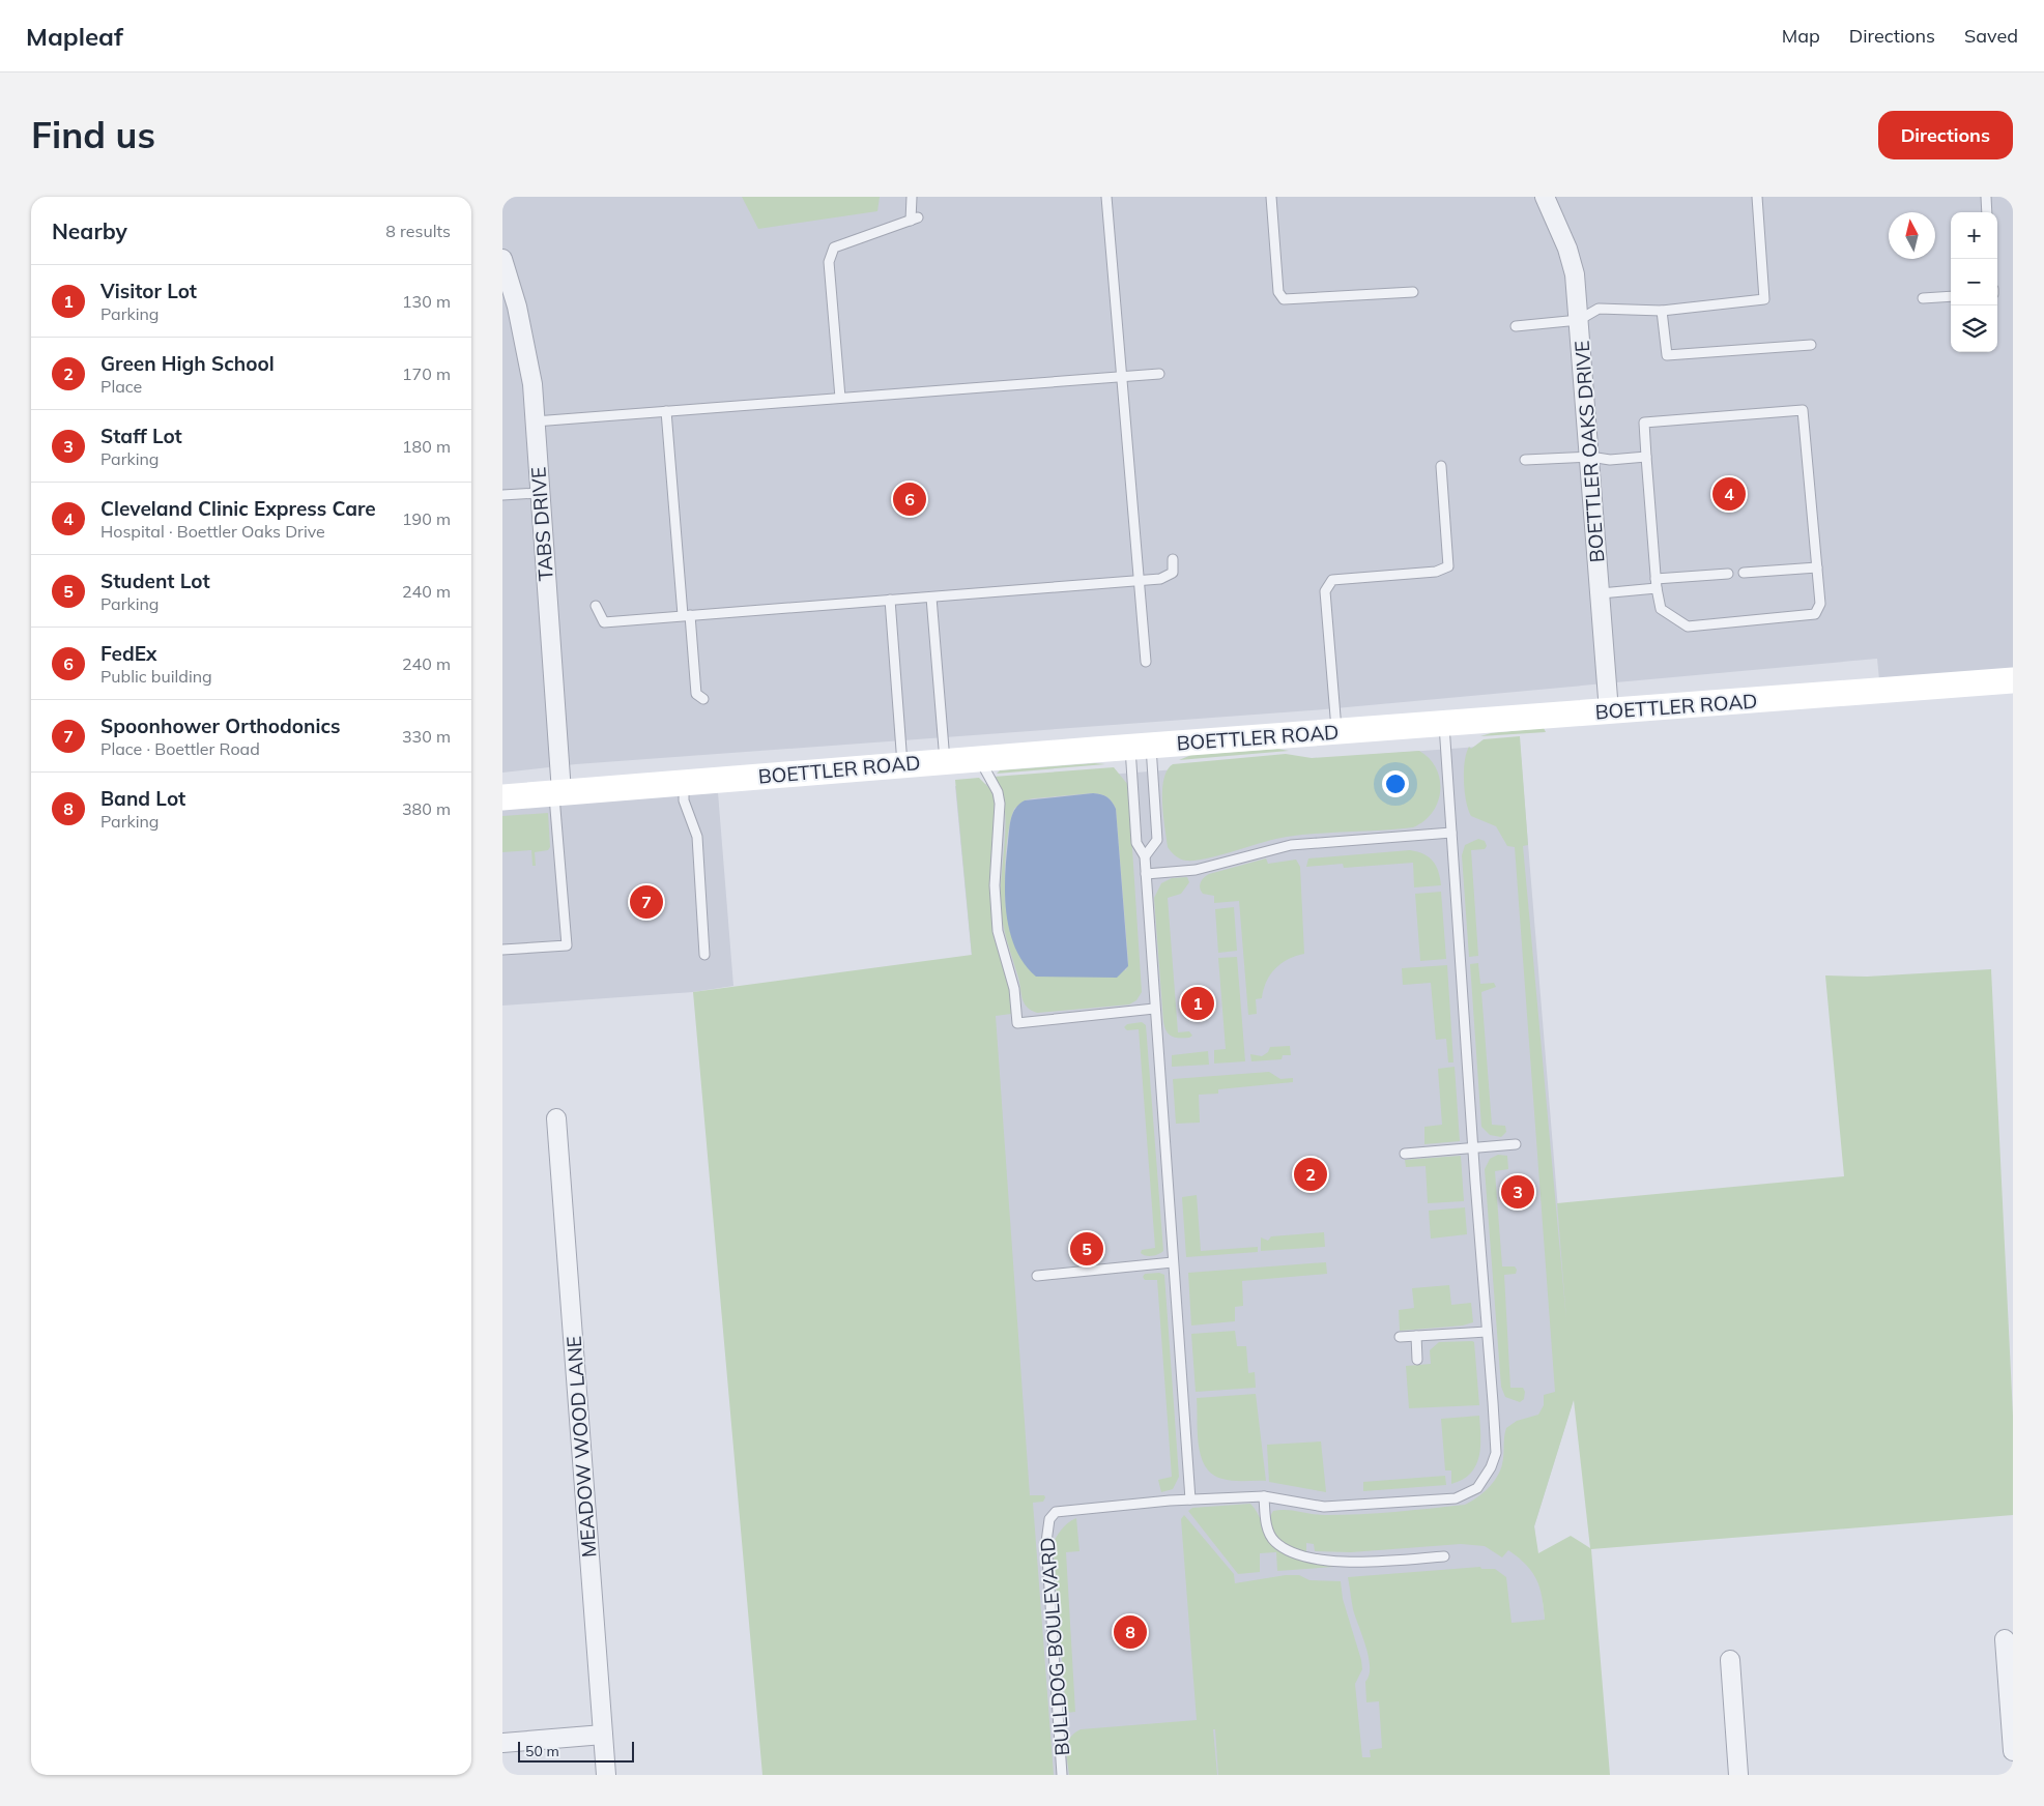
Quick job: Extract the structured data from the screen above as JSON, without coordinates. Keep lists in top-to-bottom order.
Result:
{
  "streets": {
    "street": [
      "BOETTLER OAKS DRIVE",
      "TABS DRIVE",
      "BOETTLER ROAD",
      "MEADOW WOOD LANE"
    ],
    "lane": ["BULLDOG BOULEVARD"]
  },
  "crossings": [
    ["BOETTLER OAKS DRIVE", "BOETTLER ROAD"],
    ["TABS DRIVE", "BOETTLER ROAD"]
  ],
  "scale_bar": "50 m",
  "north": "top",
  "page": {
    "header": "Mapleaf",
    "nav": ["Map", "Directions", "Saved"],
    "buttons": "Directions",
    "title": "Find us",
    "heading": ["Nearby", "8 results"],
    "map_buttons": ["+", "−"],
    "list": [
      {
        "mark": "1",
        "name": "Visitor Lot",
        "note": "Parking",
        "value": "130 m"
      },
      {
        "mark": "2",
        "name": "Green High School",
        "note": "Place",
        "value": "170 m"
      },
      {
        "mark": "3",
        "name": "Staff Lot",
        "note": "Parking",
        "value": "180 m"
      },
      {
        "mark": "4",
        "name": "Cleveland Clinic Express Care",
        "note": "Hospital · Boettler Oaks Drive",
        "value": "190 m"
      },
      {
        "mark": "5",
        "name": "Student Lot",
        "note": "Parking",
        "value": "240 m"
      },
      {
        "mark": "6",
        "name": "FedEx",
        "note": "Public building",
        "value": "240 m"
      },
      {
        "mark": "7",
        "name": "Spoonhower Orthodonics",
        "note": "Place · Boettler Road",
        "value": "330 m"
      },
      {
        "mark": "8",
        "name": "Band Lot",
        "note": "Parking",
        "value": "380 m"
      }
    ],
    "pins": [
      "4",
      "6",
      "7",
      "1",
      "2",
      "3",
      "5",
      "8"
    ],
    "scale": "50 m"
  }
}
